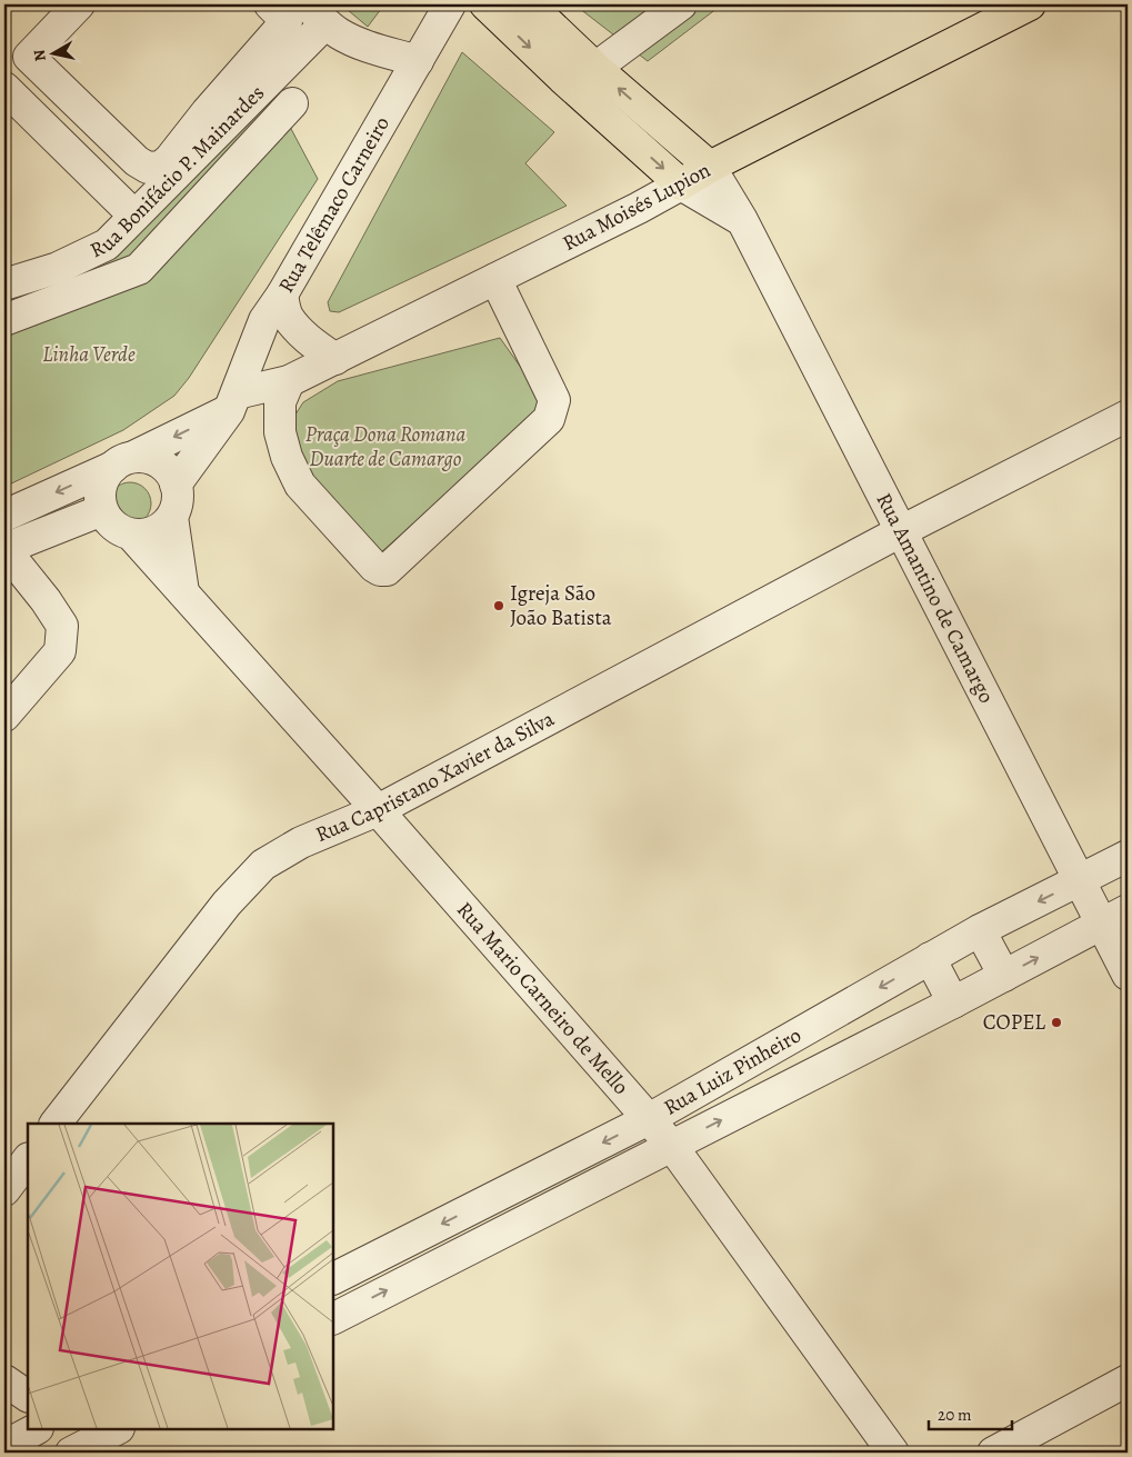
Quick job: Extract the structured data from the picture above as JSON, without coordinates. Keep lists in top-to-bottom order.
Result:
{
  "streets": {
    "main road": ["Rua Moisés Lupion"],
    "street": [
      "Rua Bonifácio P. Mainardes",
      "Rua Telêmaco Carneiro",
      "Rua Amantino de Camargo",
      "Rua Capristano Xavier da Silva",
      "Rua Mario Carneiro de Mello",
      "Rua Luiz Pinheiro"
    ]
  },
  "crossings": [
    ["Rua Telêmaco Carneiro", "Rua Moisés Lupion"],
    ["Rua Moisés Lupion", "Rua Amantino de Camargo"],
    ["Rua Moisés Lupion", "Rua Mario Carneiro de Mello"],
    ["Rua Amantino de Camargo", "Rua Capristano Xavier da Silva"],
    ["Rua Amantino de Camargo", "Rua Luiz Pinheiro"],
    ["Rua Capristano Xavier da Silva", "Rua Mario Carneiro de Mello"],
    ["Rua Mario Carneiro de Mello", "Rua Luiz Pinheiro"]
  ],
  "parks": ["Linha Verde", "Praça Dona Romana Duarte de Camargo"],
  "places": ["Igreja São João Batista", "COPEL"],
  "scale_bar": "20 m",
  "north": "left"
}
